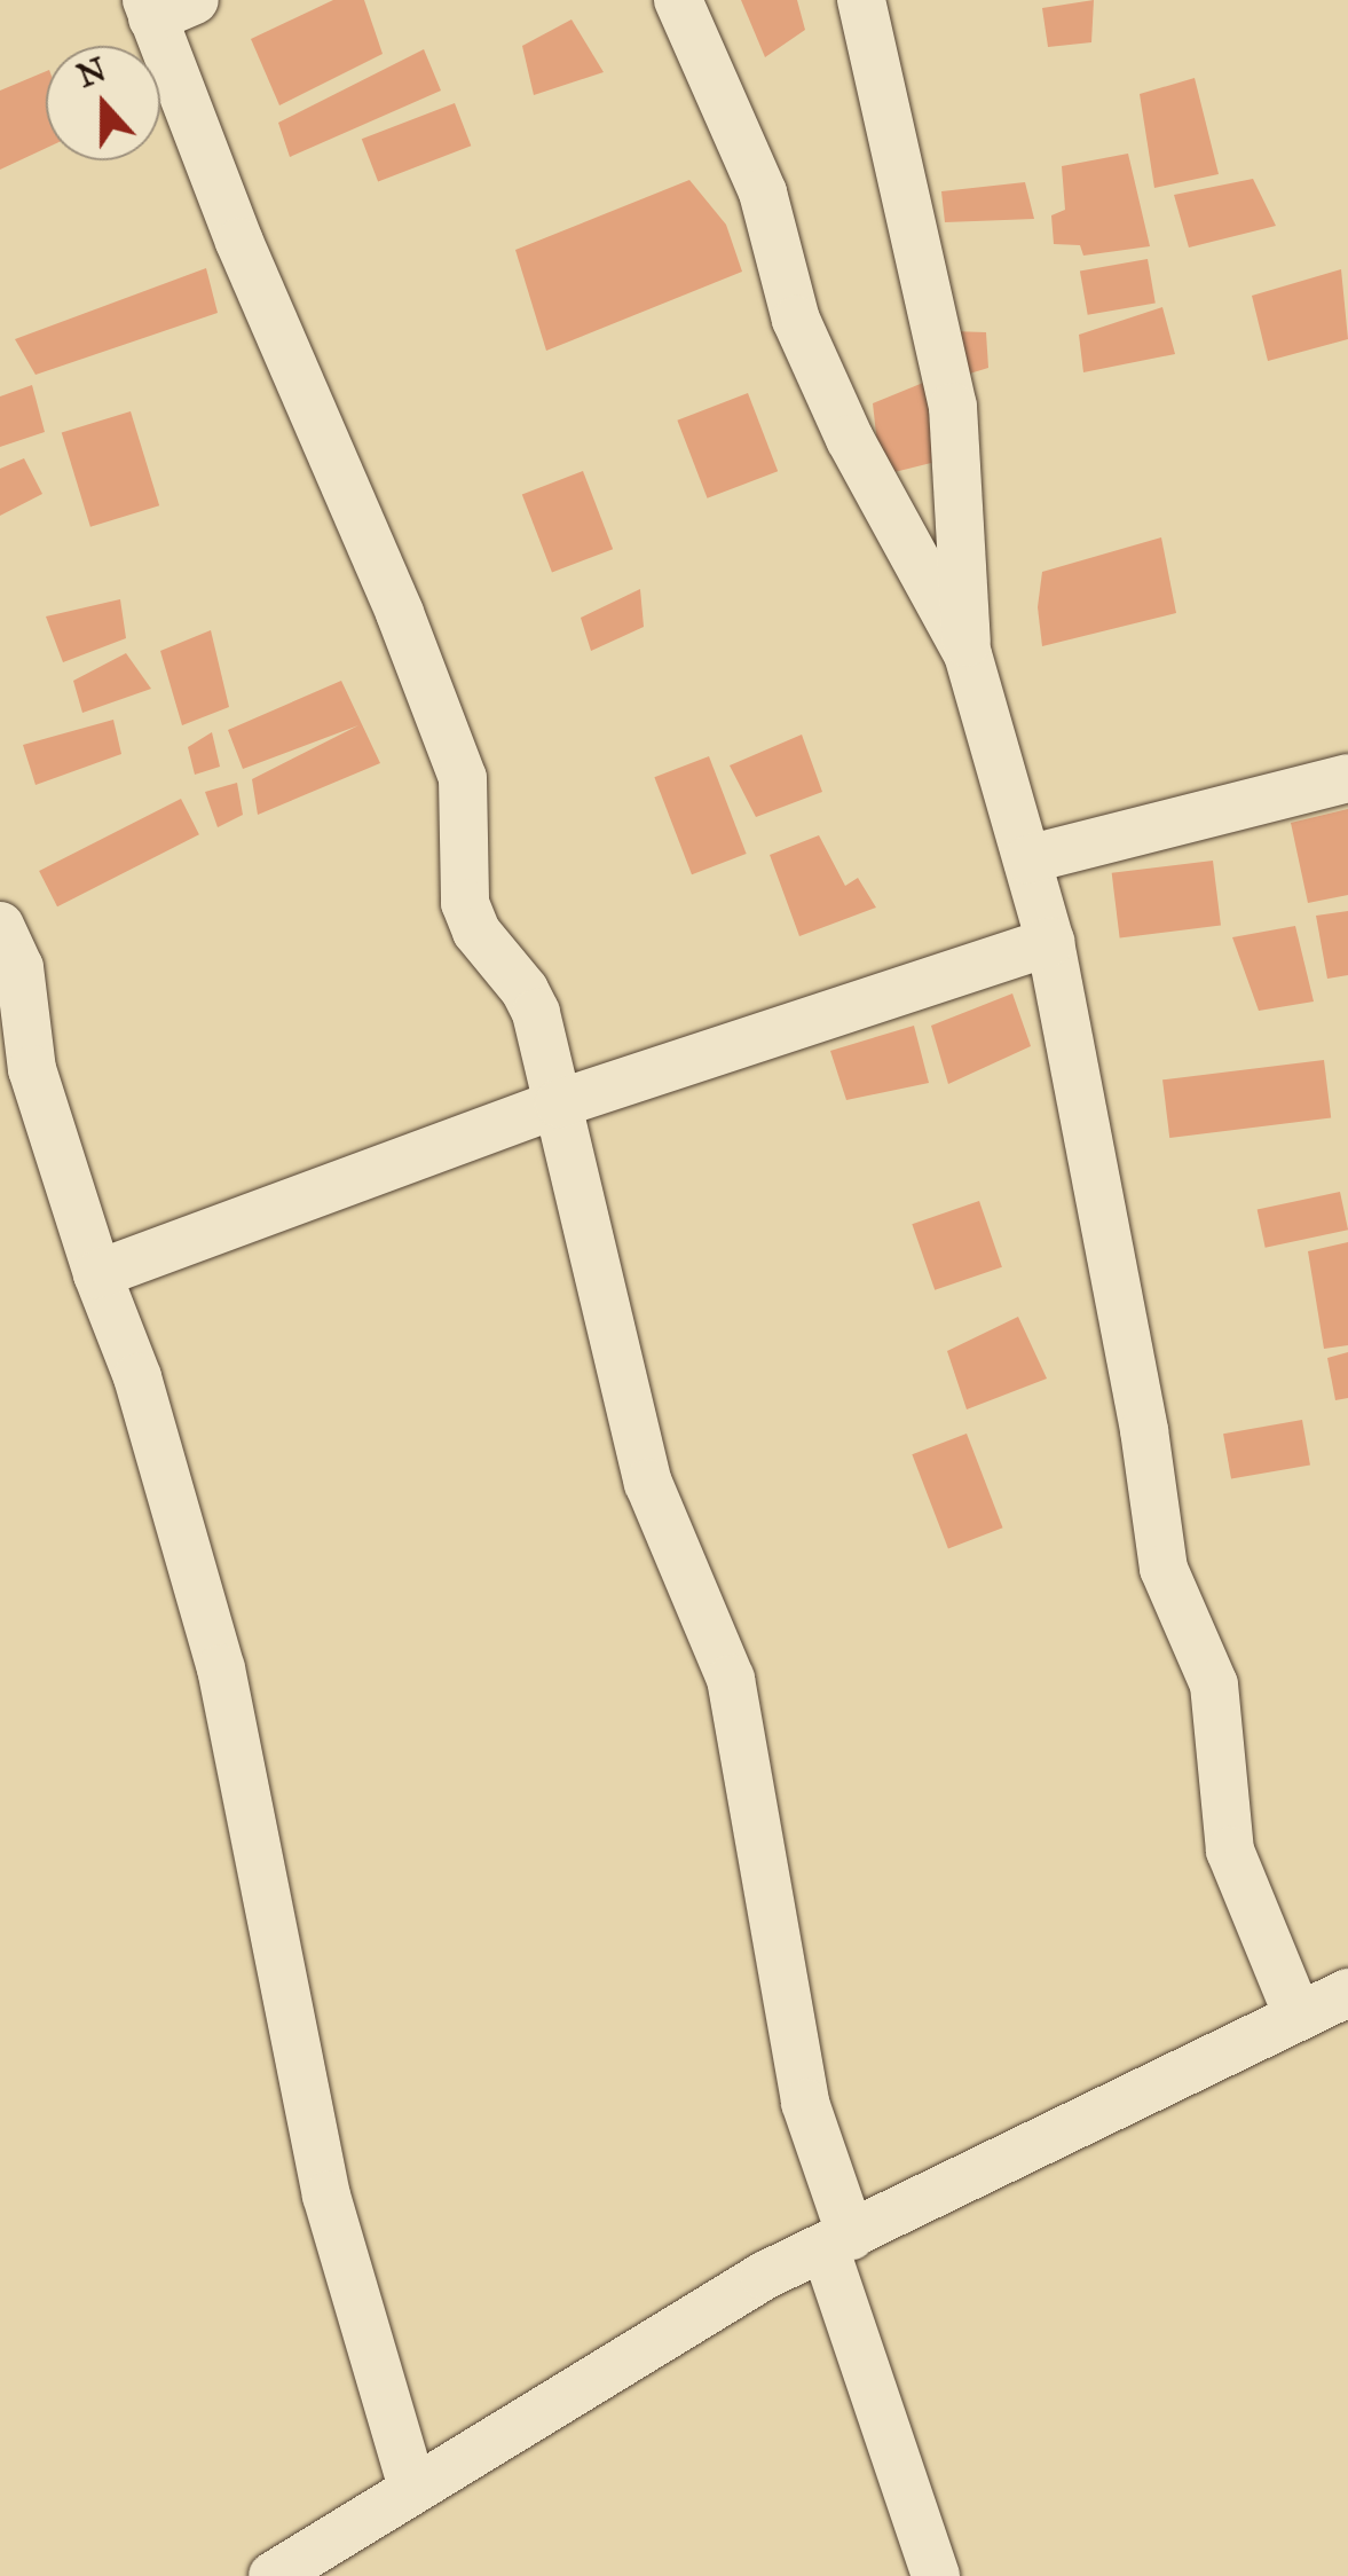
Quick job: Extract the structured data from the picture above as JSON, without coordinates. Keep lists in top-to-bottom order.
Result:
{
  "north": "top"
}
